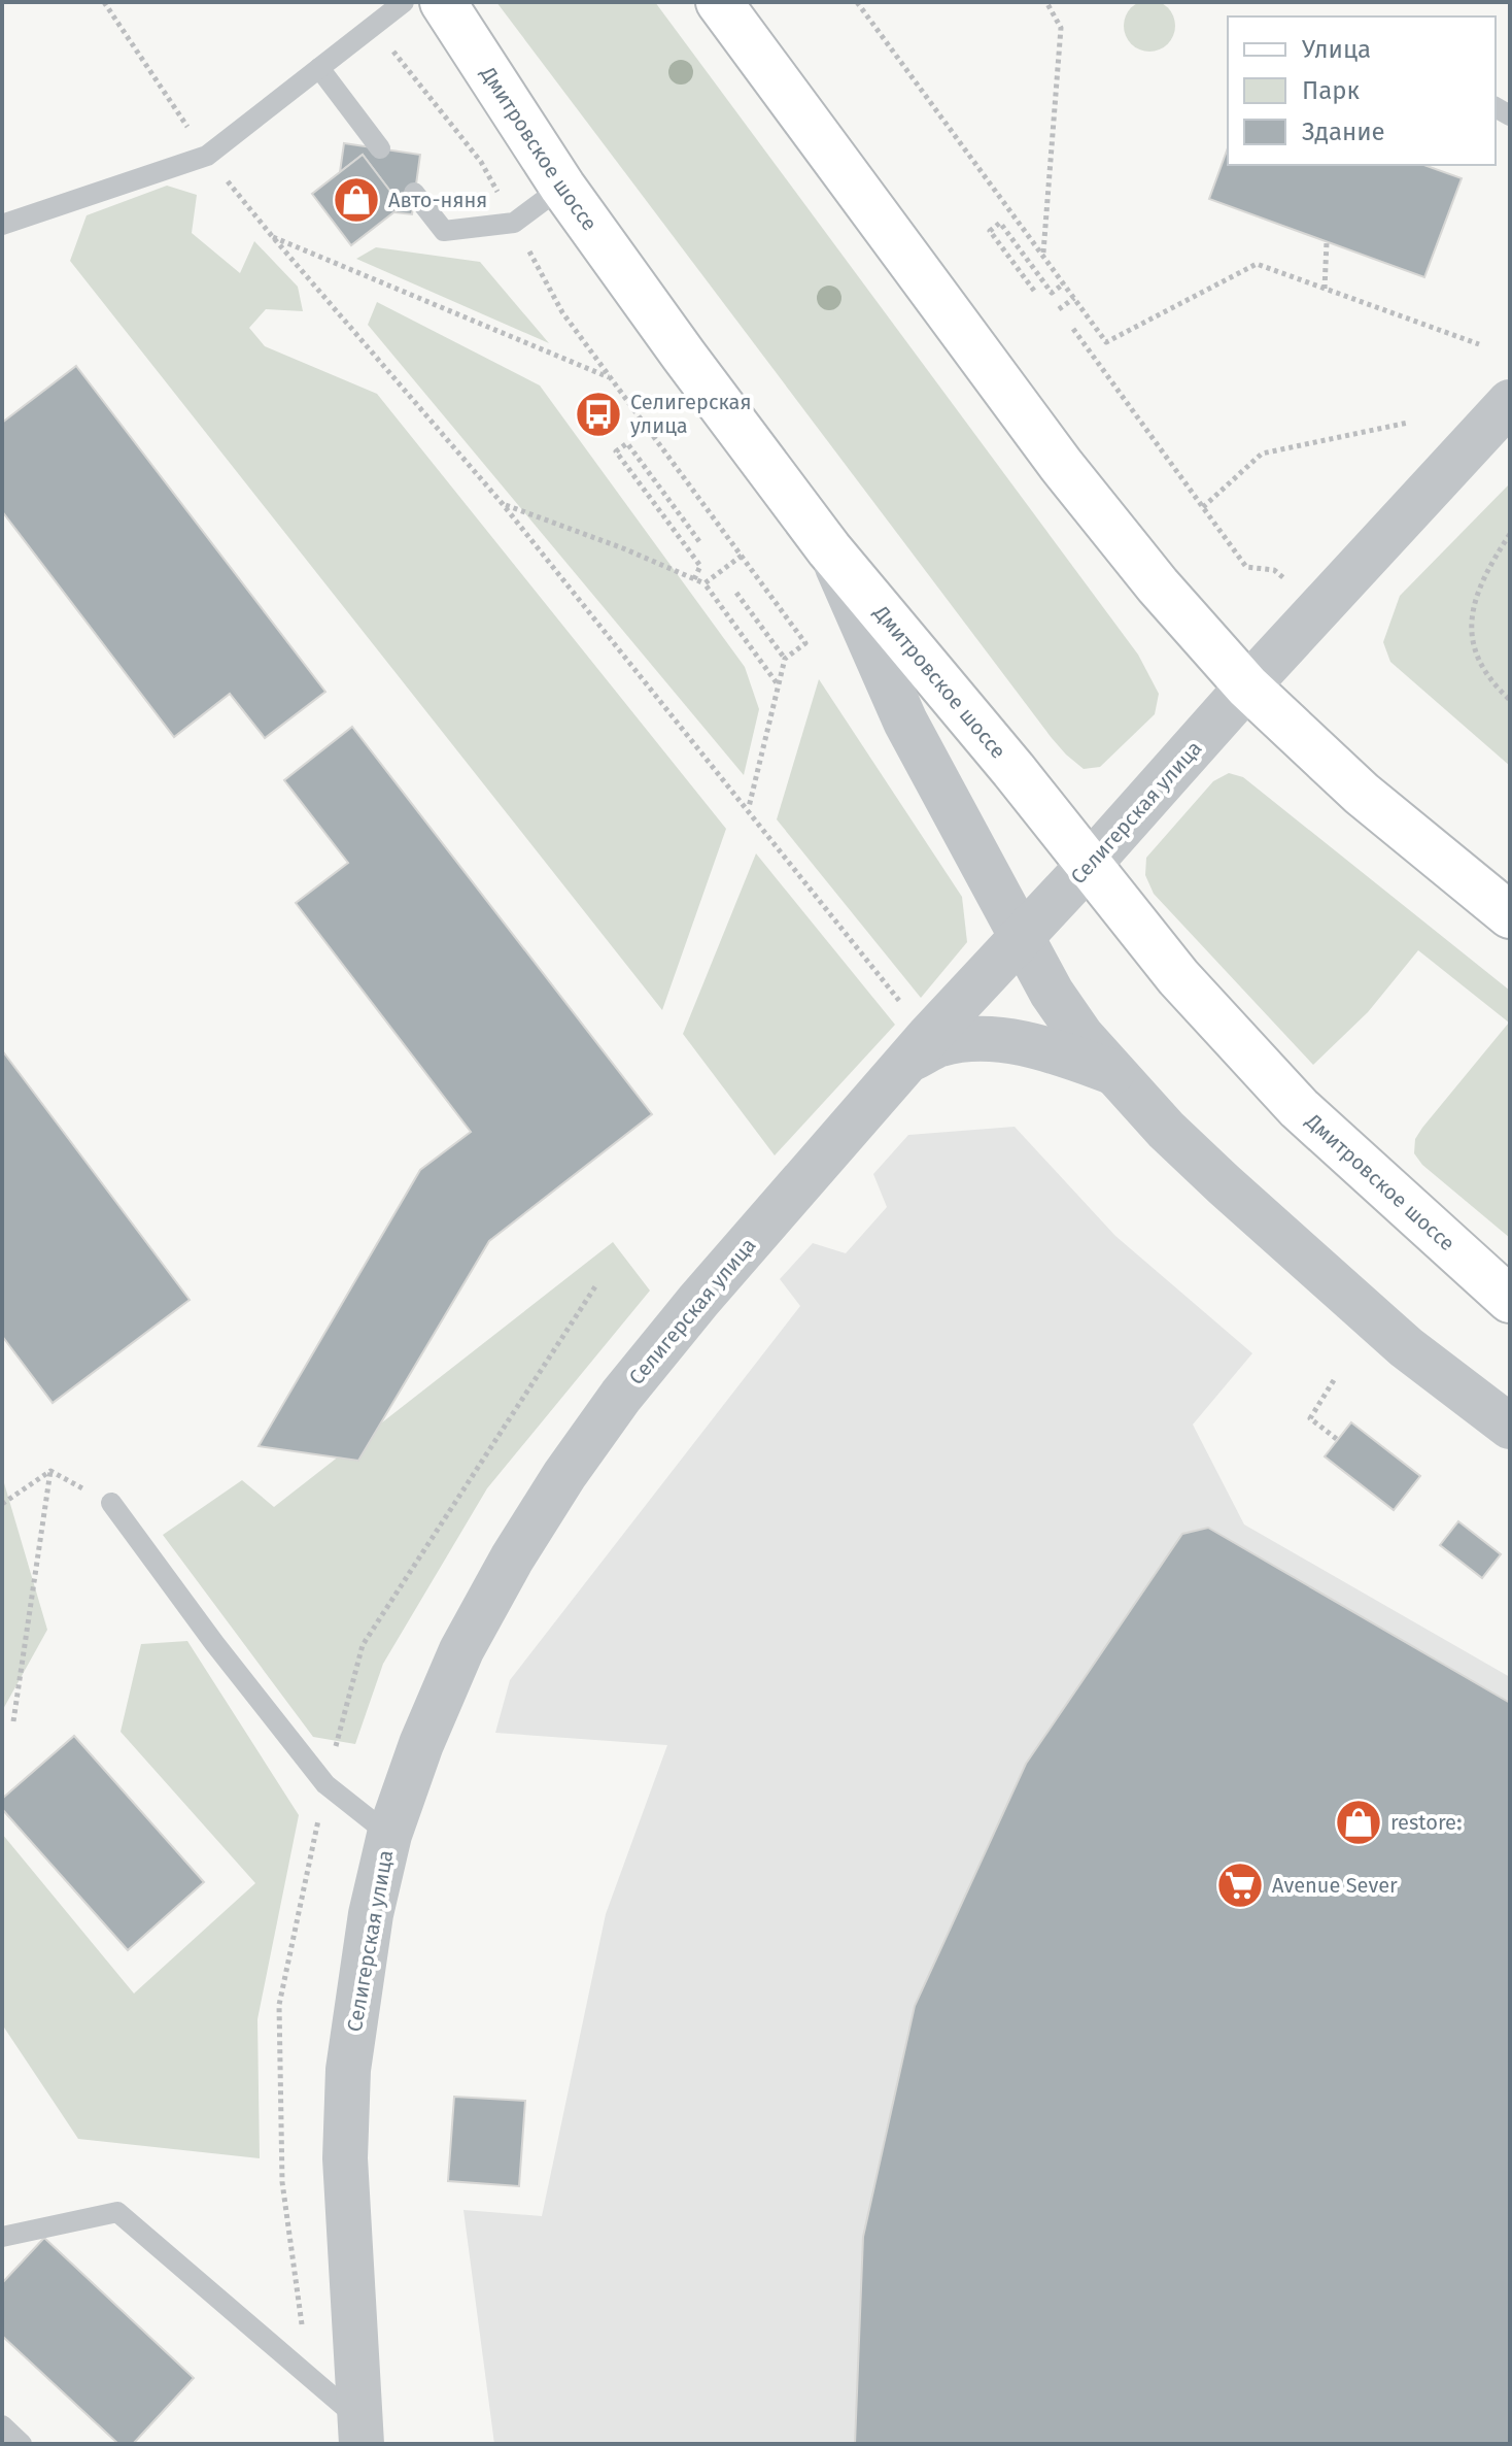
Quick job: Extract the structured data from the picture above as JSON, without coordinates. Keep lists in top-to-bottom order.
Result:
{
  "streets": {
    "main road": ["Дмитровское шоссе"],
    "street": ["Селигерская улица"]
  },
  "crossings": [
    ["Дмитровское шоссе", "Селигерская улица"]
  ],
  "places": {
    "shop": ["Авто-няня", "restore:"],
    "bus stop": ["Селигерская улица"],
    "supermarket": ["Avenue Sever"]
  },
  "legend": ["Улица", "Парк", "Здание"]
}
